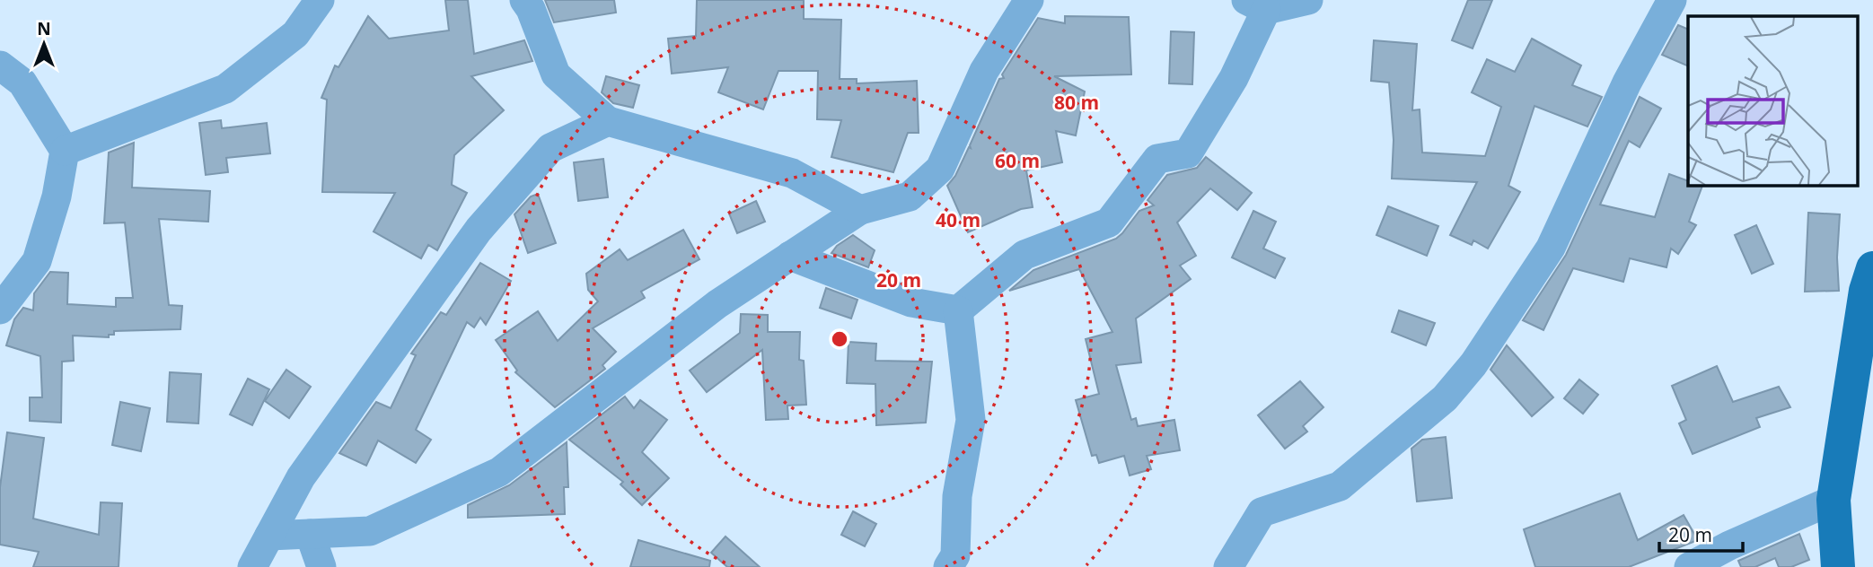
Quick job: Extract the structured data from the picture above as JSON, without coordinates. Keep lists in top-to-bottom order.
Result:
{
  "scale_bar": "20 m",
  "north": "top",
  "rings": [
    "80 m",
    "60 m",
    "40 m",
    "20 m"
  ]
}
